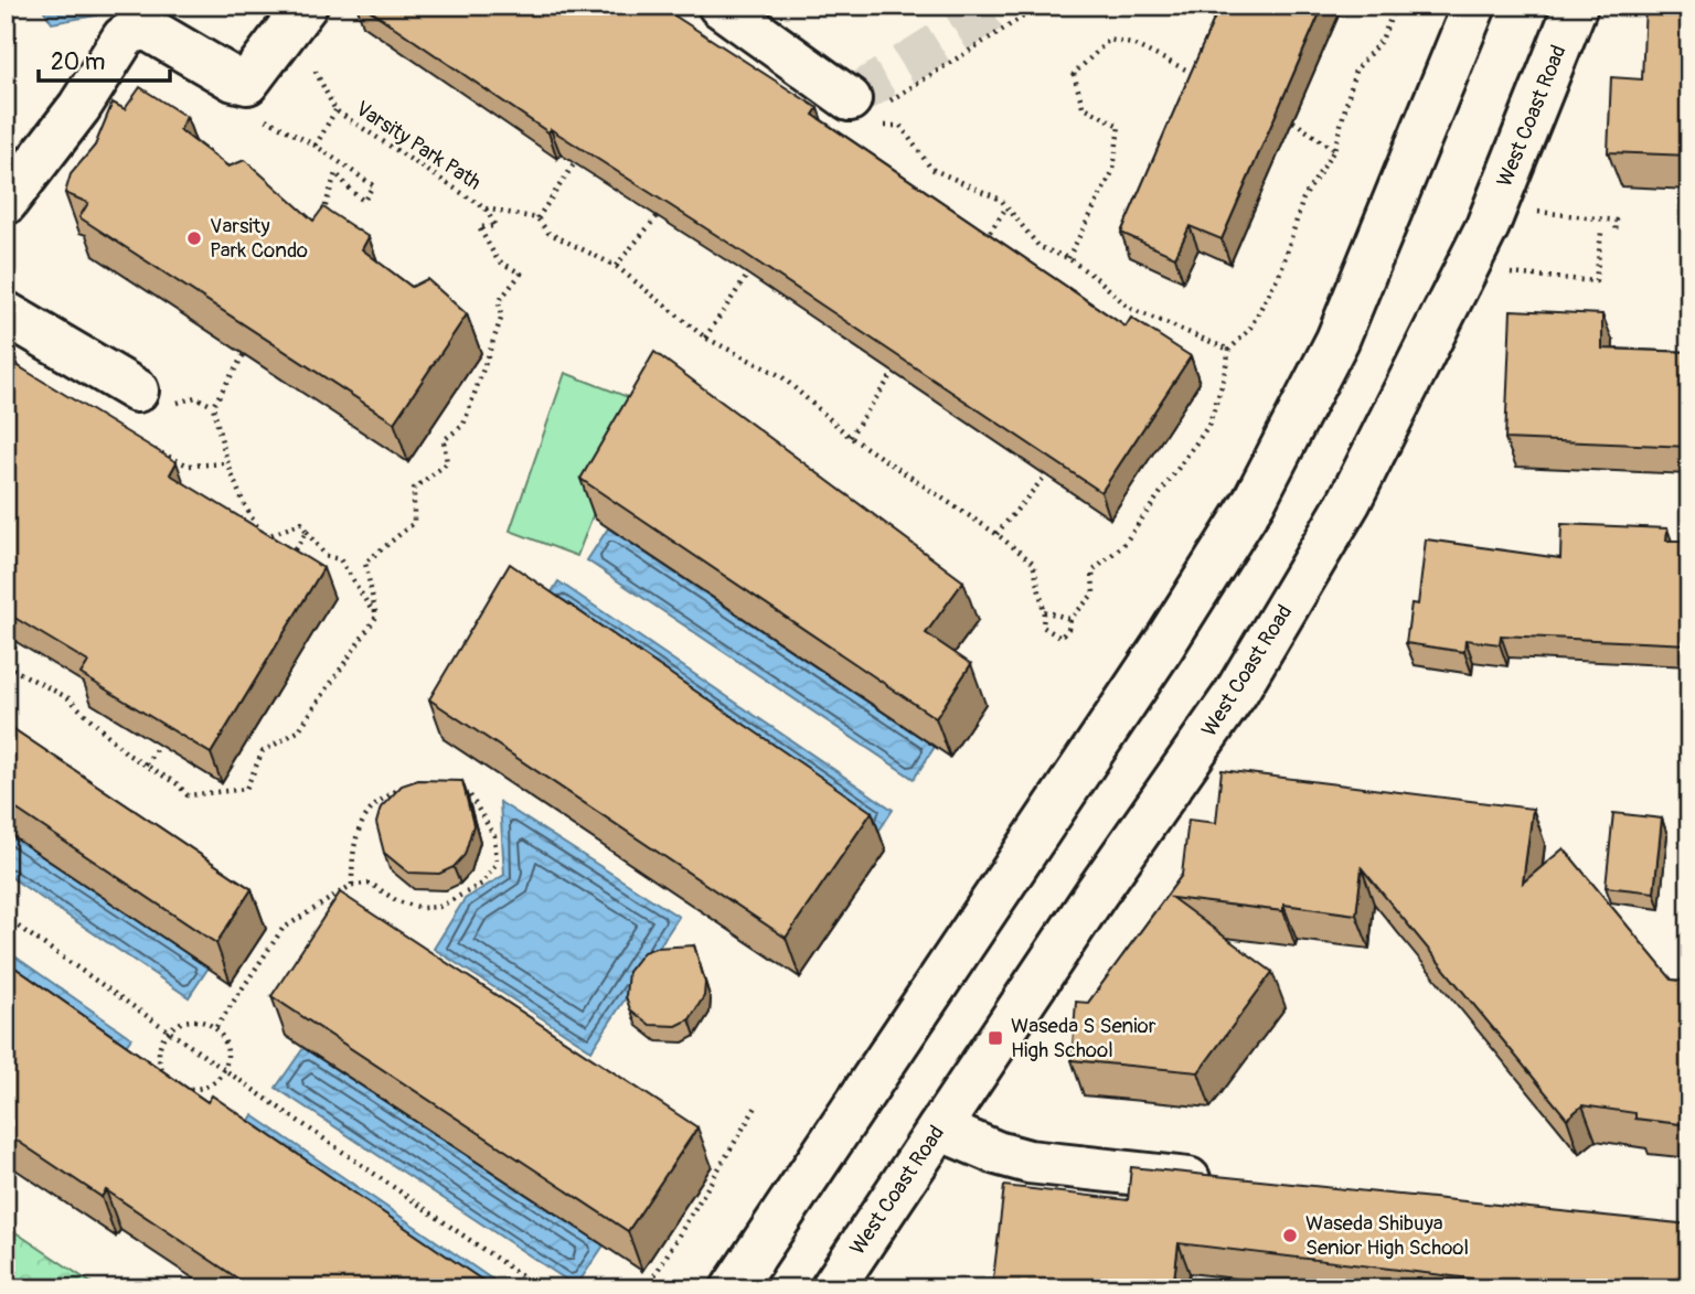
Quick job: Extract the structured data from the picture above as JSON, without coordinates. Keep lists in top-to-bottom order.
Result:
{
  "streets": {
    "main road": ["West Coast Road"],
    "path": ["Varsity Park Path"]
  },
  "places": {
    "other": ["Varsity Park Condo", "Waseda Shibuya Senior High School"],
    "transit": ["Waseda S Senior High School"]
  },
  "scale_bar": "20 m"
}
